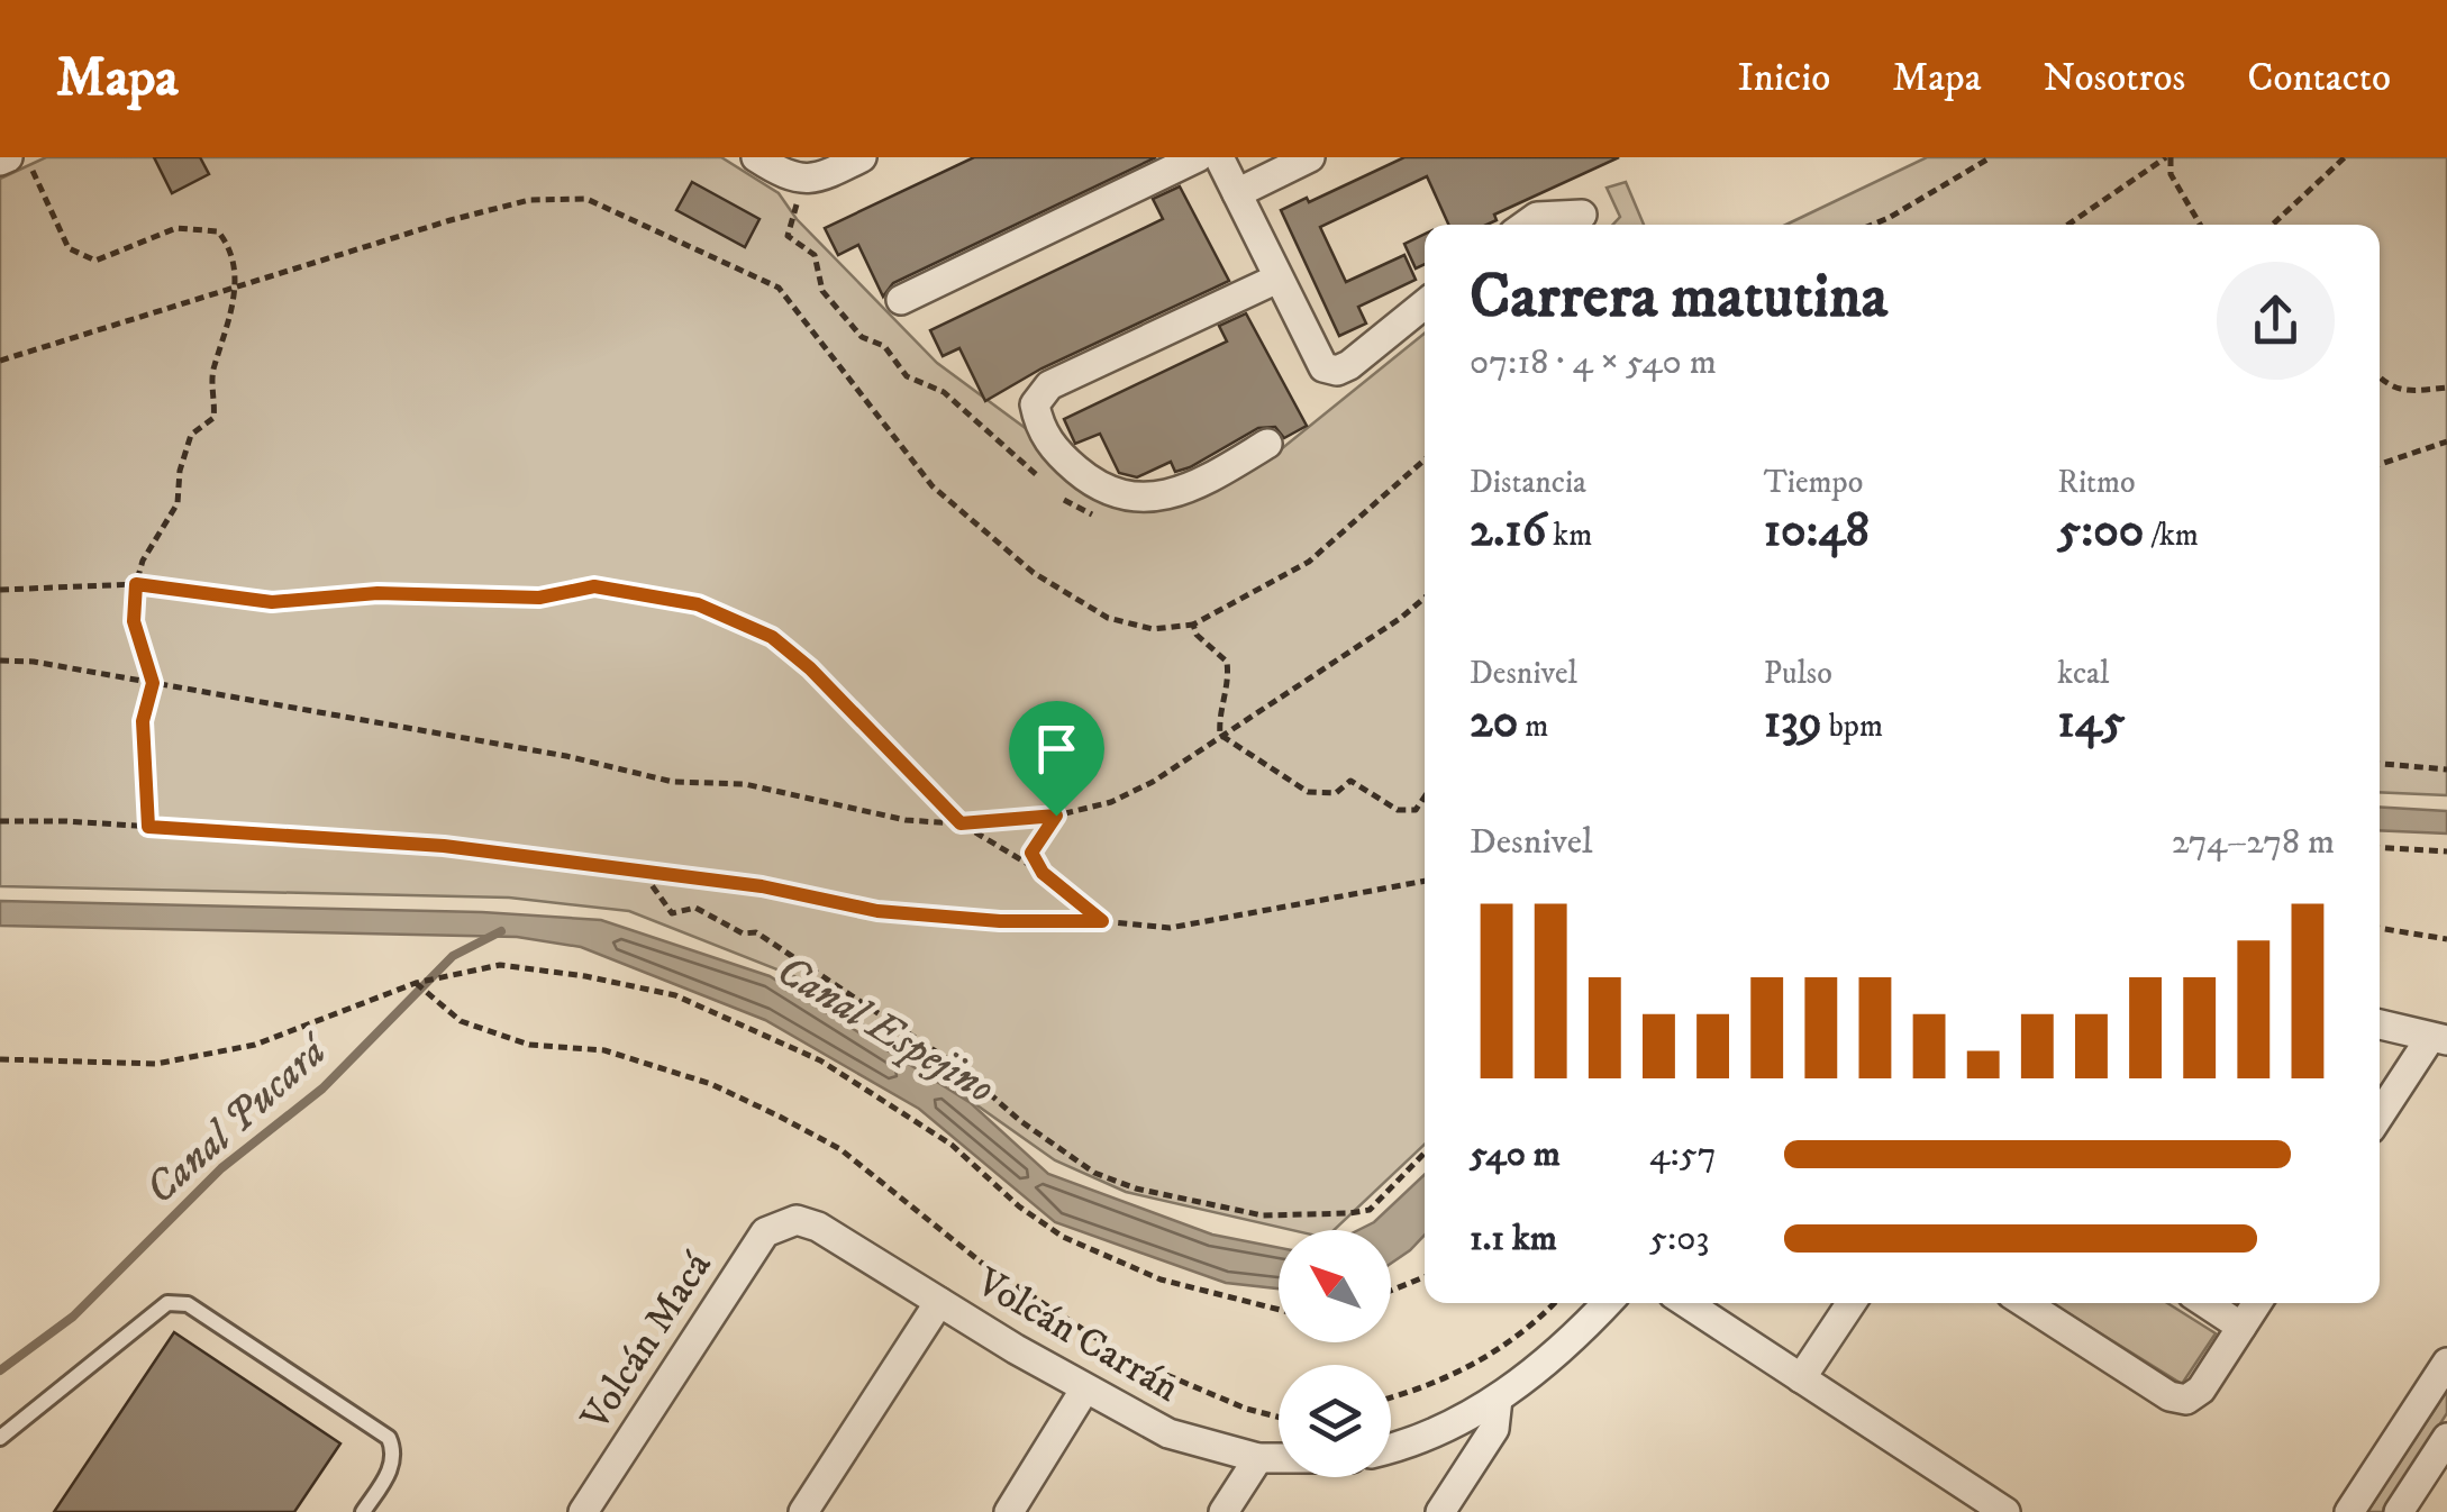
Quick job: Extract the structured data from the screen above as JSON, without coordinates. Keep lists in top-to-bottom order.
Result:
{
  "streets": {
    "street": ["Volcán Carrán", "Volcán Macá"]
  },
  "crossings": [
    ["Volcán Carrán", "Volcán Macá"]
  ],
  "water": ["Canal Espejino", "Canal Pucará"],
  "north": "top left",
  "page": {
    "header": "Mapa",
    "nav": [
      "Inicio",
      "Mapa",
      "Nosotros",
      "Contacto"
    ],
    "heading": ["Carrera matutina", "07:18 · 4 × 540 m"],
    "stats": [
      ["Distancia", "2.16 km"],
      ["Tiempo", "10:48"],
      ["Ritmo", "5:00 /km"],
      ["Desnivel", "20 m"],
      ["Pulso", "139 bpm"],
      ["kcal", "145"]
    ],
    "chart": ["Desnivel", "274–278 m"],
    "list": [
      {
        "name": "540 m",
        "note": "4:57"
      },
      {
        "name": "1.1 km",
        "note": "5:03"
      }
    ]
  }
}
